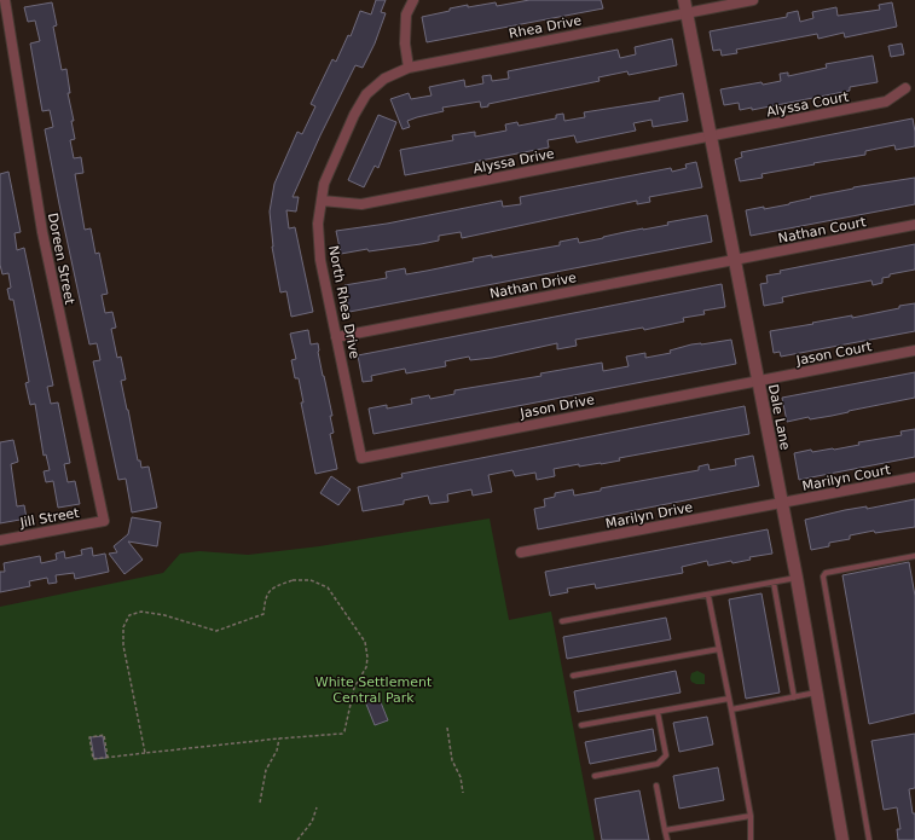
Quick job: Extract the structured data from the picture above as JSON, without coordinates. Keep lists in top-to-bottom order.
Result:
{
  "streets": {
    "street": [
      "Rhea Drive",
      "Alyssa Court",
      "Alyssa Drive",
      "Nathan Court",
      "Doreen Street",
      "Nathan Drive",
      "North Rhea Drive",
      "Jason Court",
      "Jason Drive",
      "Dale Lane",
      "Marilyn Court",
      "Marilyn Drive",
      "Jill Street"
    ]
  },
  "crossings": [
    ["Rhea Drive", "North Rhea Drive"],
    ["Rhea Drive", "Dale Lane"],
    ["Alyssa Court", "Alyssa Drive"],
    ["Alyssa Court", "Dale Lane"],
    ["Alyssa Drive", "North Rhea Drive"],
    ["Alyssa Drive", "Dale Lane"],
    ["Nathan Court", "Nathan Drive"],
    ["Nathan Court", "Dale Lane"],
    ["Doreen Street", "Jill Street"],
    ["Nathan Drive", "North Rhea Drive"],
    ["Nathan Drive", "Dale Lane"],
    ["North Rhea Drive", "Jason Drive"],
    ["Jason Court", "Jason Drive"],
    ["Jason Court", "Dale Lane"],
    ["Jason Drive", "Dale Lane"],
    ["Dale Lane", "Marilyn Court"],
    ["Dale Lane", "Marilyn Drive"],
    ["Marilyn Court", "Marilyn Drive"]
  ],
  "parks": ["White Settlement Central Park"]
}
